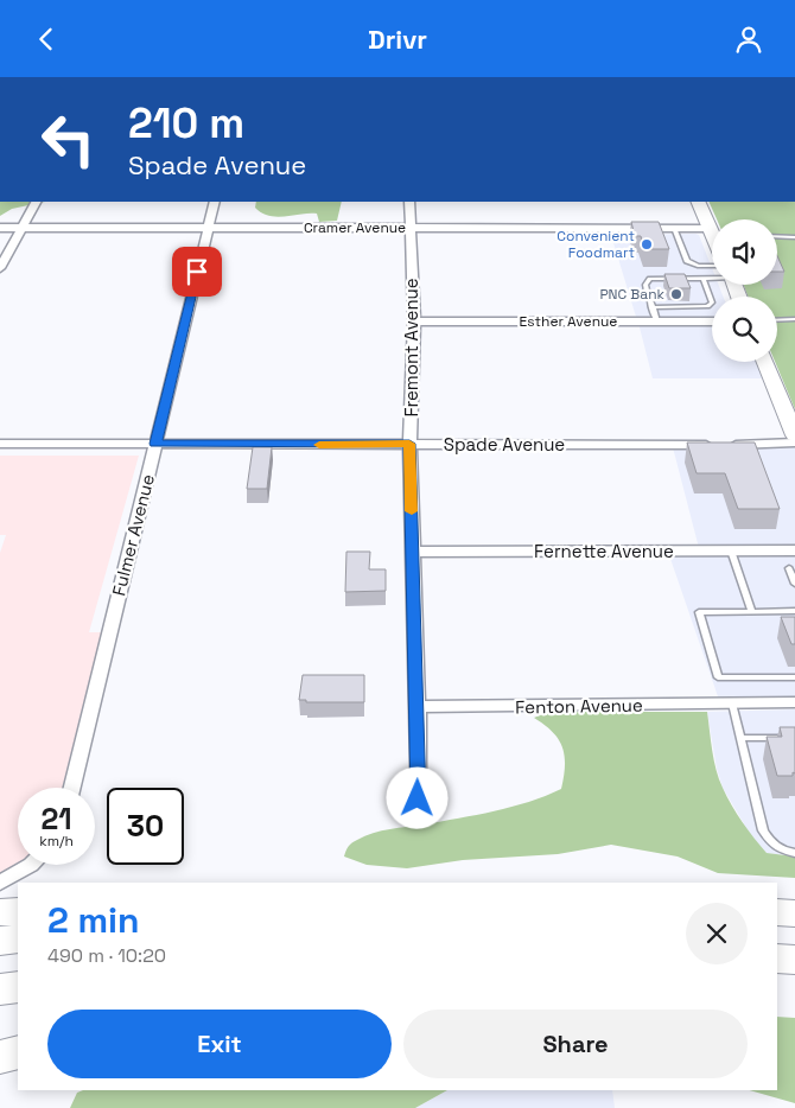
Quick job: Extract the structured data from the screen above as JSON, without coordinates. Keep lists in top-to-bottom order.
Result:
{
  "streets": {
    "street": [
      "Cramer Avenue",
      "Esther Avenue",
      "Fremont Avenue",
      "Spade Avenue",
      "Fulmer Avenue",
      "Fernette Avenue",
      "Fenton Avenue"
    ]
  },
  "crossings": [
    ["Cramer Avenue", "Fremont Avenue"],
    ["Cramer Avenue", "Fulmer Avenue"],
    ["Esther Avenue", "Fremont Avenue"],
    ["Fremont Avenue", "Spade Avenue"],
    ["Fremont Avenue", "Fernette Avenue"],
    ["Fremont Avenue", "Fenton Avenue"],
    ["Spade Avenue", "Fulmer Avenue"]
  ],
  "places": ["Convenient Foodmart", "PNC Bank"],
  "page": {
    "header": "Drivr",
    "turn": ["210 m", "Spade Avenue"],
    "speed": "21 km/h",
    "limit": "30",
    "heading": ["2 min", "490 m · 10:20"],
    "buttons": ["Exit", "Share"]
  }
}
